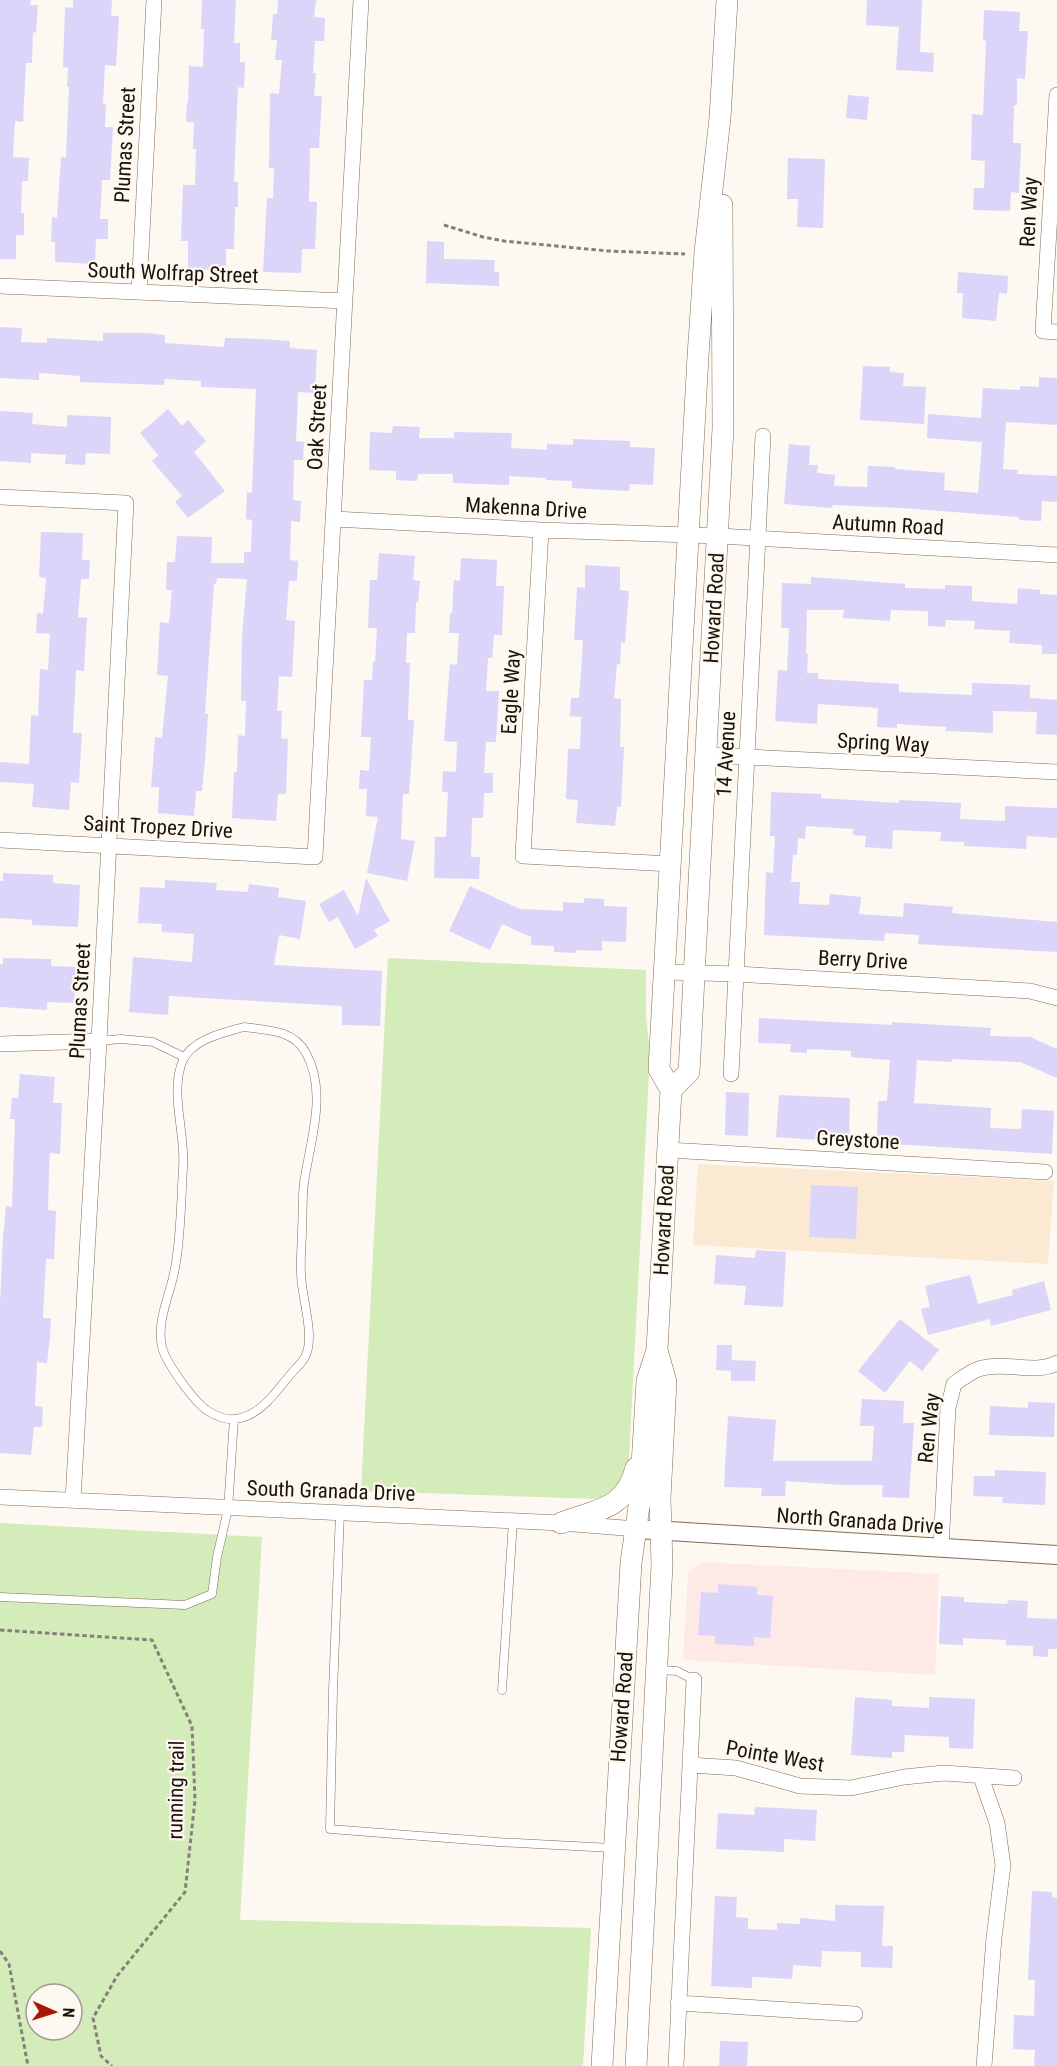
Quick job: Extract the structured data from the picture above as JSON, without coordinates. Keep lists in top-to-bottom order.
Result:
{
  "streets": {
    "main road": ["Howard Road"],
    "street": [
      "Plumas Street",
      "Ren Way",
      "South Wolfrap Street",
      "Oak Street",
      "Makenna Drive",
      "Autumn Road",
      "Eagle Way",
      "Spring Way",
      "14 Avenue",
      "Saint Tropez Drive",
      "Berry Drive",
      "Greystone",
      "South Granada Drive",
      "North Granada Drive",
      "Pointe West"
    ],
    "path": ["running trail"]
  },
  "crossings": [
    ["Plumas Street", "South Wolfrap Street"],
    ["Plumas Street", "Saint Tropez Drive"],
    ["Plumas Street", "South Granada Drive"],
    ["Ren Way", "North Granada Drive"],
    ["South Wolfrap Street", "Oak Street"],
    ["Oak Street", "Makenna Drive"],
    ["Oak Street", "Saint Tropez Drive"],
    ["Makenna Drive", "Autumn Road"],
    ["Makenna Drive", "Howard Road"],
    ["Makenna Drive", "Eagle Way"],
    ["Autumn Road", "Howard Road"],
    ["Autumn Road", "14 Avenue"],
    ["Howard Road", "Eagle Way"],
    ["Howard Road", "Spring Way"],
    ["Howard Road", "Berry Drive"],
    ["Howard Road", "Greystone"],
    ["Howard Road", "South Granada Drive"],
    ["Howard Road", "North Granada Drive"],
    ["Spring Way", "14 Avenue"],
    ["14 Avenue", "Berry Drive"],
    ["South Granada Drive", "North Granada Drive"]
  ],
  "north": "right"
}
